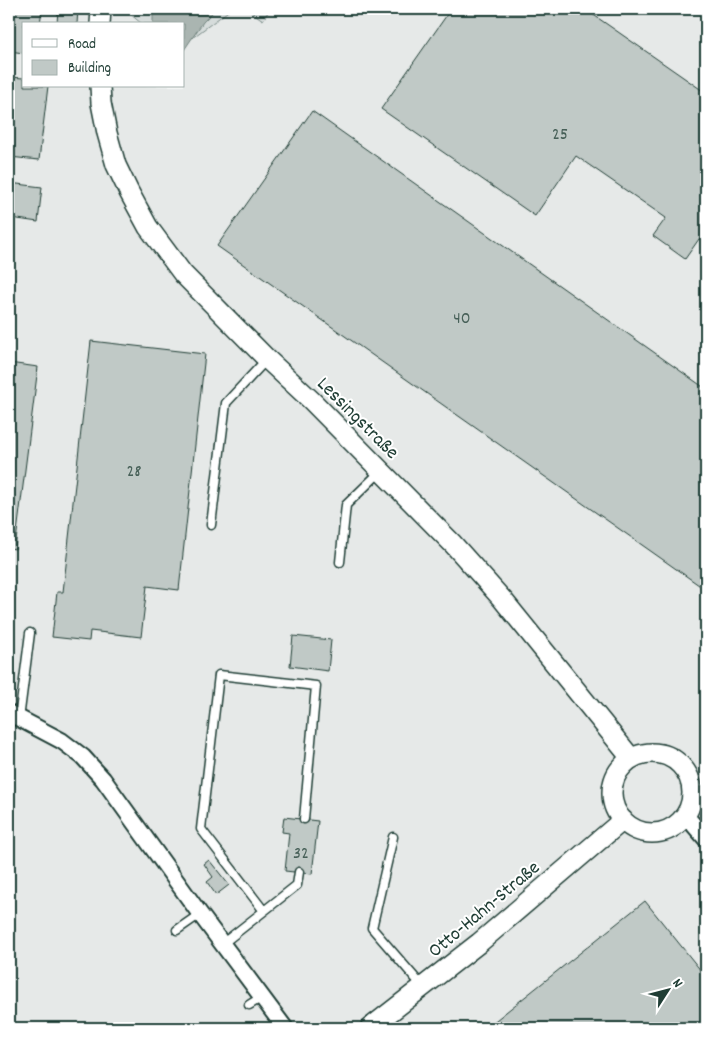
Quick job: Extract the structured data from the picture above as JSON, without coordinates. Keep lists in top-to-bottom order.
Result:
{
  "streets": {
    "street": ["Lessingstraße", "Otto-Hahn-Straße"]
  },
  "crossings": [
    ["Lessingstraße", "Otto-Hahn-Straße"]
  ],
  "house_numbers": [
    "25",
    "40",
    "28",
    "32"
  ],
  "legend": ["Road", "Building"],
  "north": "top right"
}
